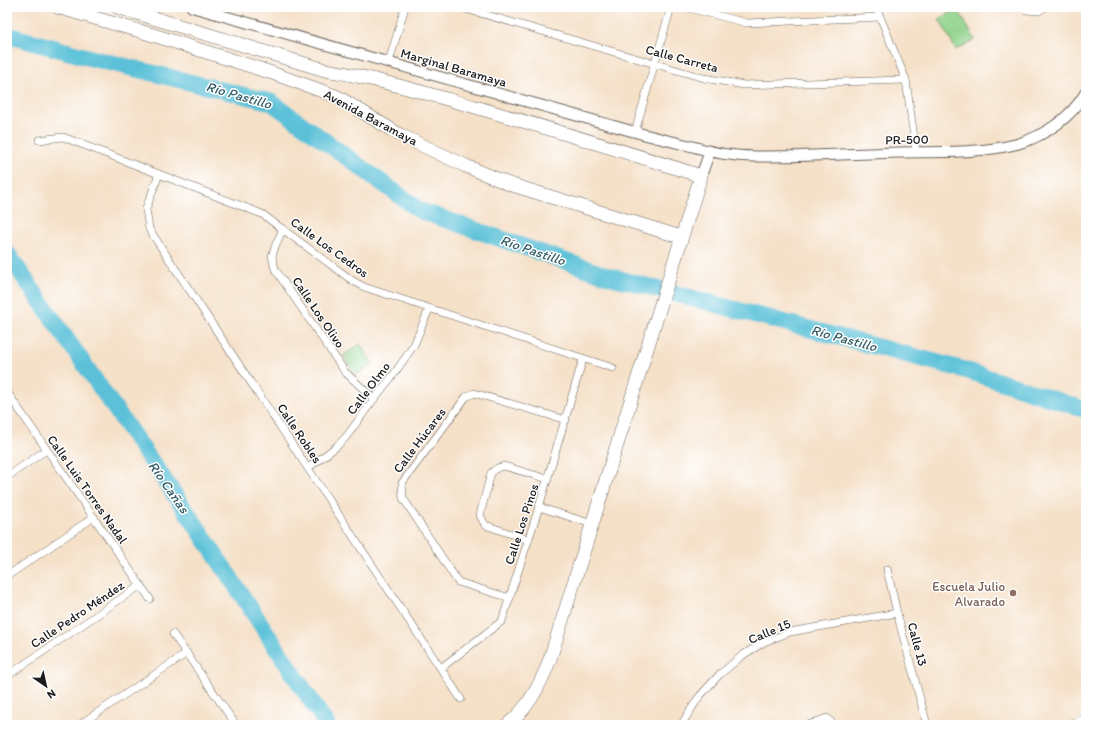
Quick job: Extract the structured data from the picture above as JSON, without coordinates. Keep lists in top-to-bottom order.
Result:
{
  "streets": {
    "highway": ["Avenida Baramaya"],
    "street": [
      "Calle Carreta",
      "Marginal Baramaya",
      "PR-500",
      "Calle Los Cedros",
      "Calle Los Olivo",
      "Calle Olmo",
      "Calle Robles",
      "Calle Húcares",
      "Calle Luis Torres Nadal",
      "Calle Los Pinos",
      "Calle Pedro Méndez",
      "Calle 15",
      "Calle 13"
    ]
  },
  "crossings": [
    ["Marginal Baramaya", "PR-500"],
    ["Calle Los Cedros", "Calle Los Olivo"],
    ["Calle Los Cedros", "Calle Olmo"],
    ["Calle Los Cedros", "Calle Robles"],
    ["Calle Los Cedros", "Calle Los Pinos"],
    ["Calle Los Olivo", "Calle Olmo"],
    ["Calle Olmo", "Calle Robles"],
    ["Calle Robles", "Calle Los Pinos"],
    ["Calle Húcares", "Calle Los Pinos"],
    ["Calle Luis Torres Nadal", "Calle Pedro Méndez"],
    ["Calle 15", "Calle 13"]
  ],
  "water": ["Río Pastillo", "Río Cañas"],
  "places": ["Escuela Julio Alvarado"],
  "north": "bottom right"
}
